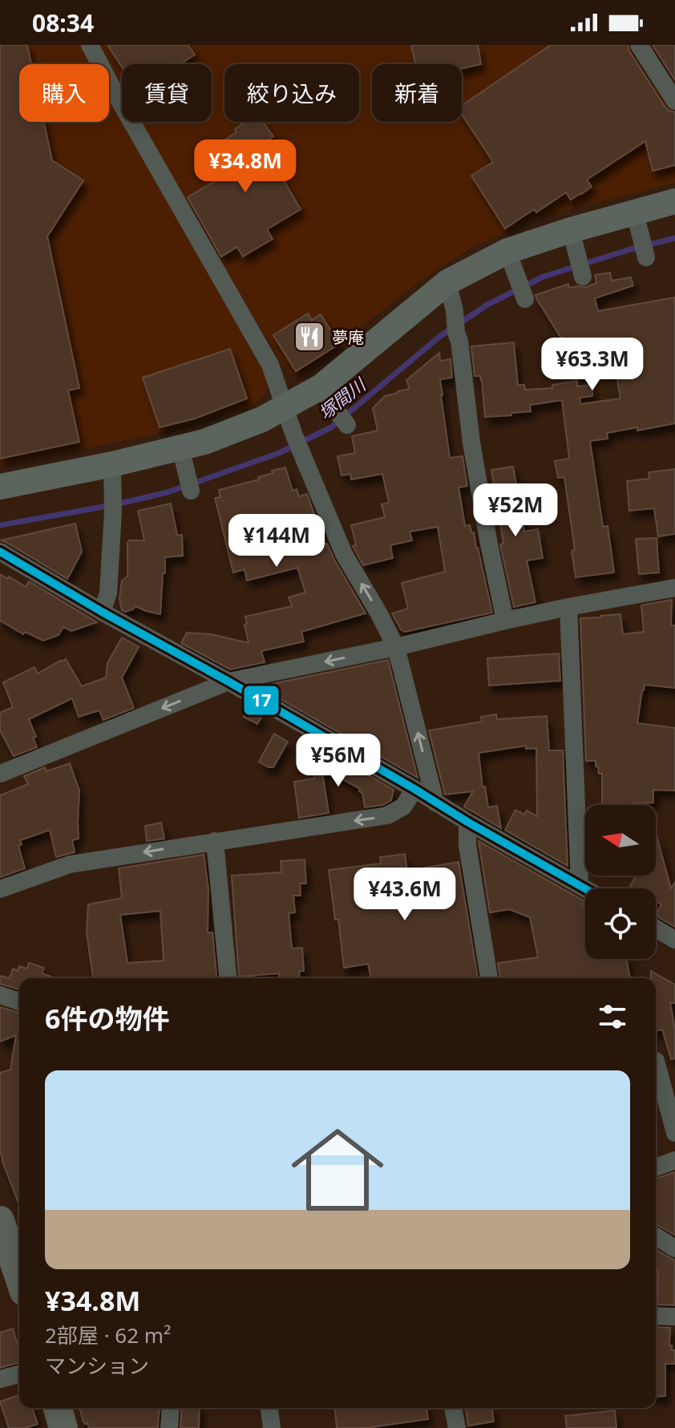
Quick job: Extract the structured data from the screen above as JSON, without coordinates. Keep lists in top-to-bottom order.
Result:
{
  "water": ["塚間川"],
  "places": {
    "restaurant": ["夢庵"]
  },
  "lines": ["transit line 17"],
  "north": "left",
  "page": {
    "status": "08:34",
    "chip": [
      "購入",
      "賃貸",
      "絞り込み",
      "新着"
    ],
    "price": [
      "¥34.8M",
      "¥63.3M",
      "¥52M",
      "¥144M",
      "¥56M",
      "¥43.6M"
    ],
    "heading": "6件の物件",
    "list": [
      {
        "name": "¥34.8M",
        "note": "2部屋 · 62 m² · マンション"
      }
    ]
  }
}
